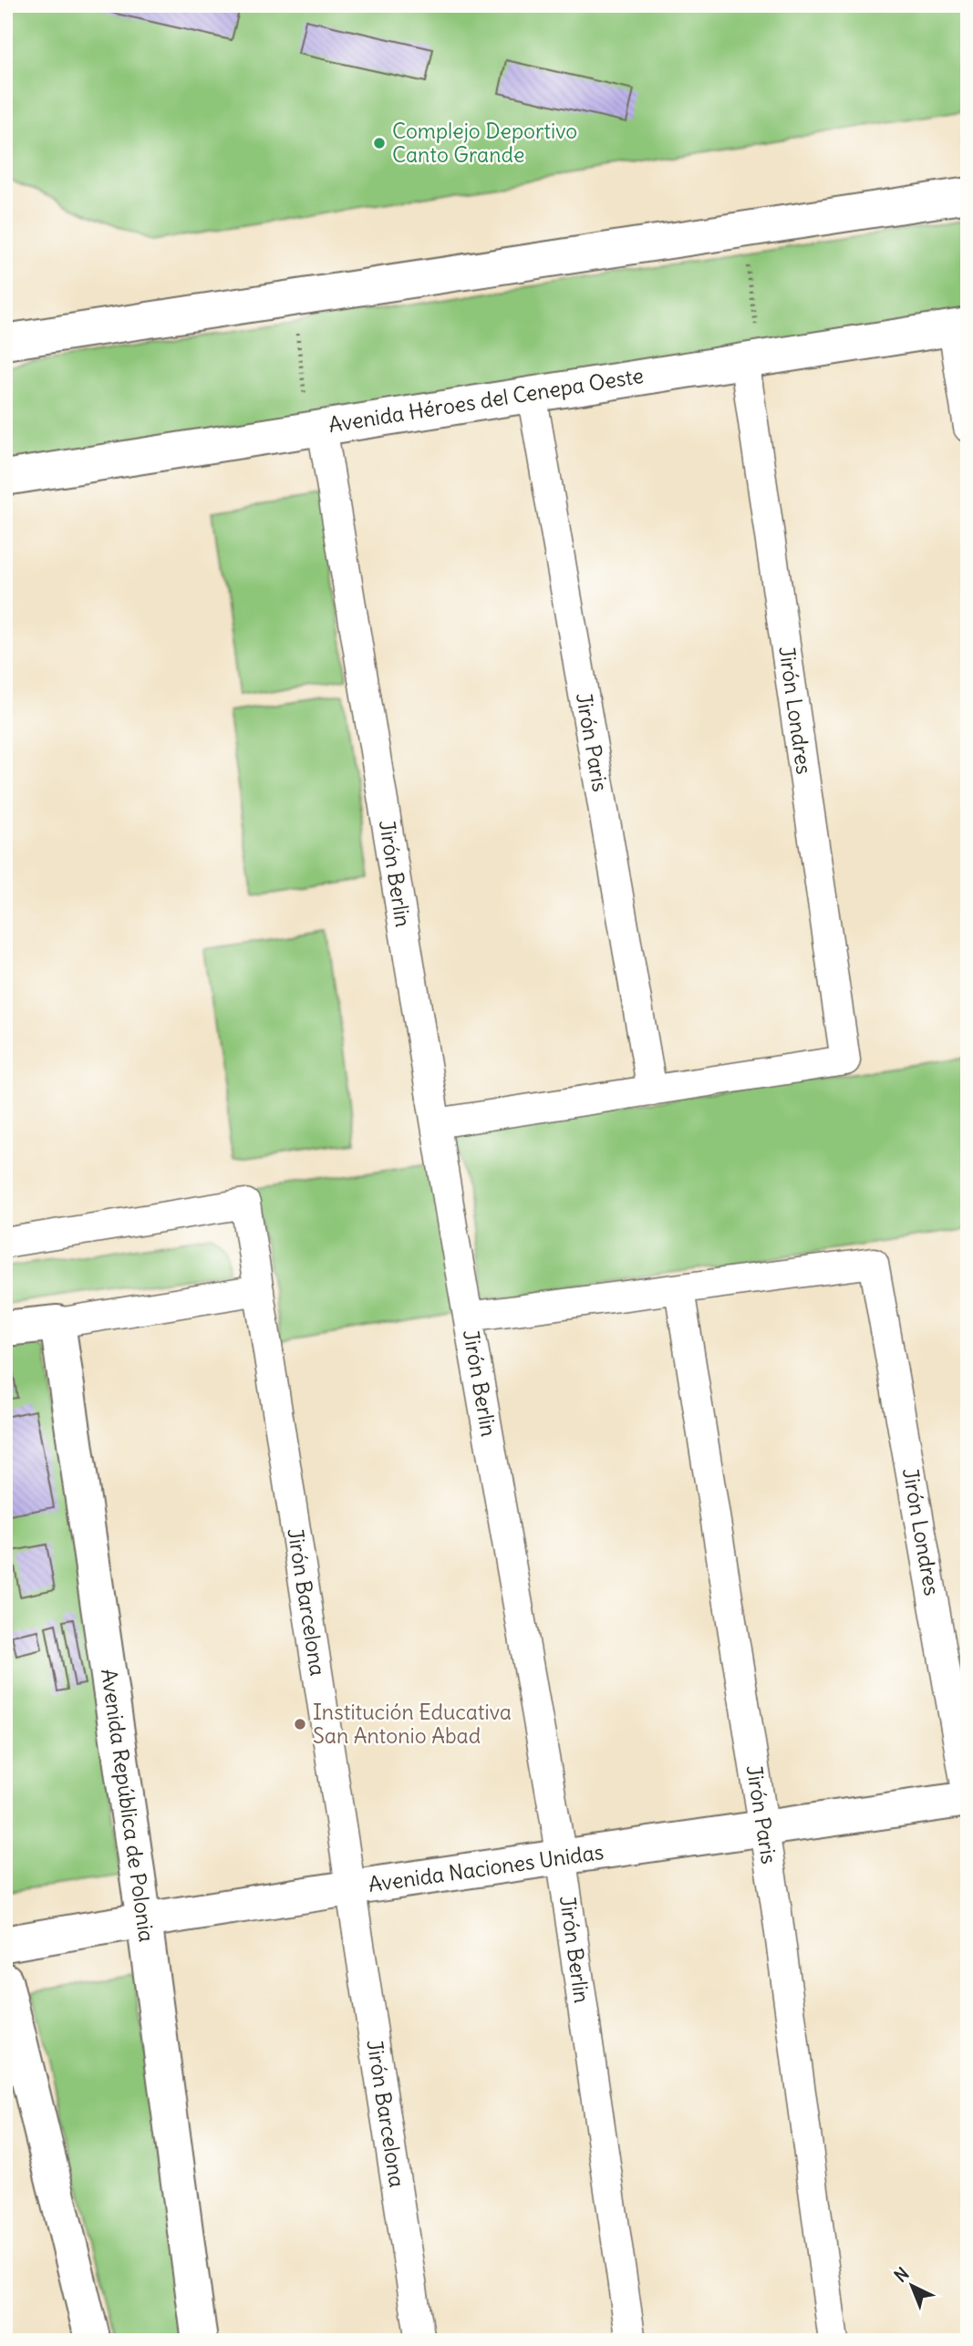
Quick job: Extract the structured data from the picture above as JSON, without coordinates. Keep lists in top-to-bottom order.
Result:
{
  "streets": {
    "main road": ["Avenida Héroes del Cenepa Oeste", "Avenida República de Polonia", "Avenida Naciones Unidas"],
    "street": [
      "Jirón Londres",
      "Jirón Paris",
      "Jirón Berlin",
      "Jirón Barcelona"
    ]
  },
  "crossings": [
    ["Avenida Héroes del Cenepa Oeste", "Jirón Londres"],
    ["Avenida Héroes del Cenepa Oeste", "Jirón Paris"],
    ["Avenida Héroes del Cenepa Oeste", "Jirón Berlin"],
    ["Jirón Londres", "Jirón Paris"],
    ["Jirón Londres", "Avenida Naciones Unidas"],
    ["Jirón Paris", "Avenida Naciones Unidas"],
    ["Jirón Berlin", "Avenida Naciones Unidas"],
    ["Jirón Barcelona", "Avenida Naciones Unidas"],
    ["Avenida República de Polonia", "Avenida Naciones Unidas"]
  ],
  "places": ["Complejo Deportivo Canto Grande", "Institución Educativa San Antonio Abad"],
  "north": "top left"
}
